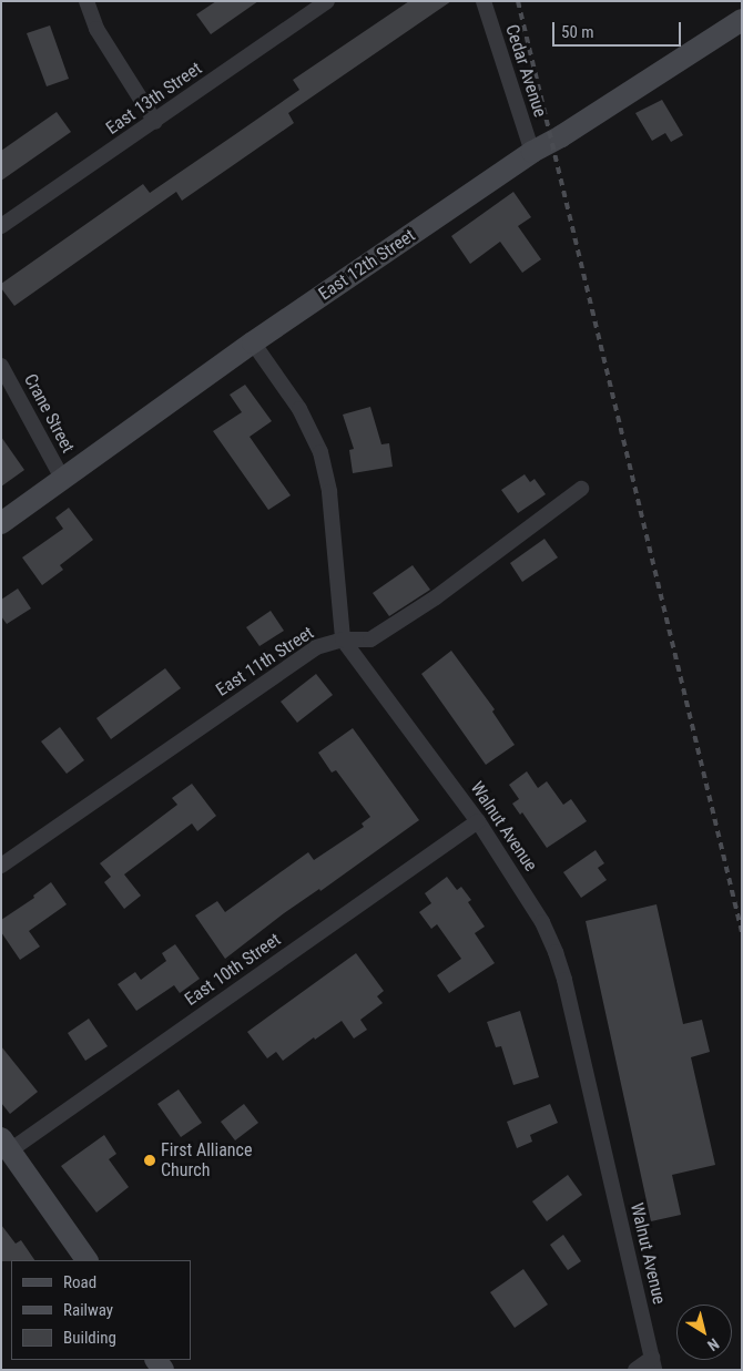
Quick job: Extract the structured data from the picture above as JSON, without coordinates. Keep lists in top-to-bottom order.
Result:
{
  "streets": {
    "main road": ["East 12th Street"],
    "street": [
      "Cedar Avenue",
      "East 13th Street",
      "Crane Street",
      "East 11th Street",
      "Walnut Avenue",
      "East 10th Street"
    ]
  },
  "crossings": [
    ["Cedar Avenue", "East 12th Street"],
    ["East 12th Street", "Crane Street"],
    ["East 11th Street", "Walnut Avenue"],
    ["Walnut Avenue", "East 10th Street"]
  ],
  "places": ["First Alliance Church"],
  "legend": ["Road", "Railway", "Building"],
  "scale_bar": "50 m",
  "north": "bottom right"
}
